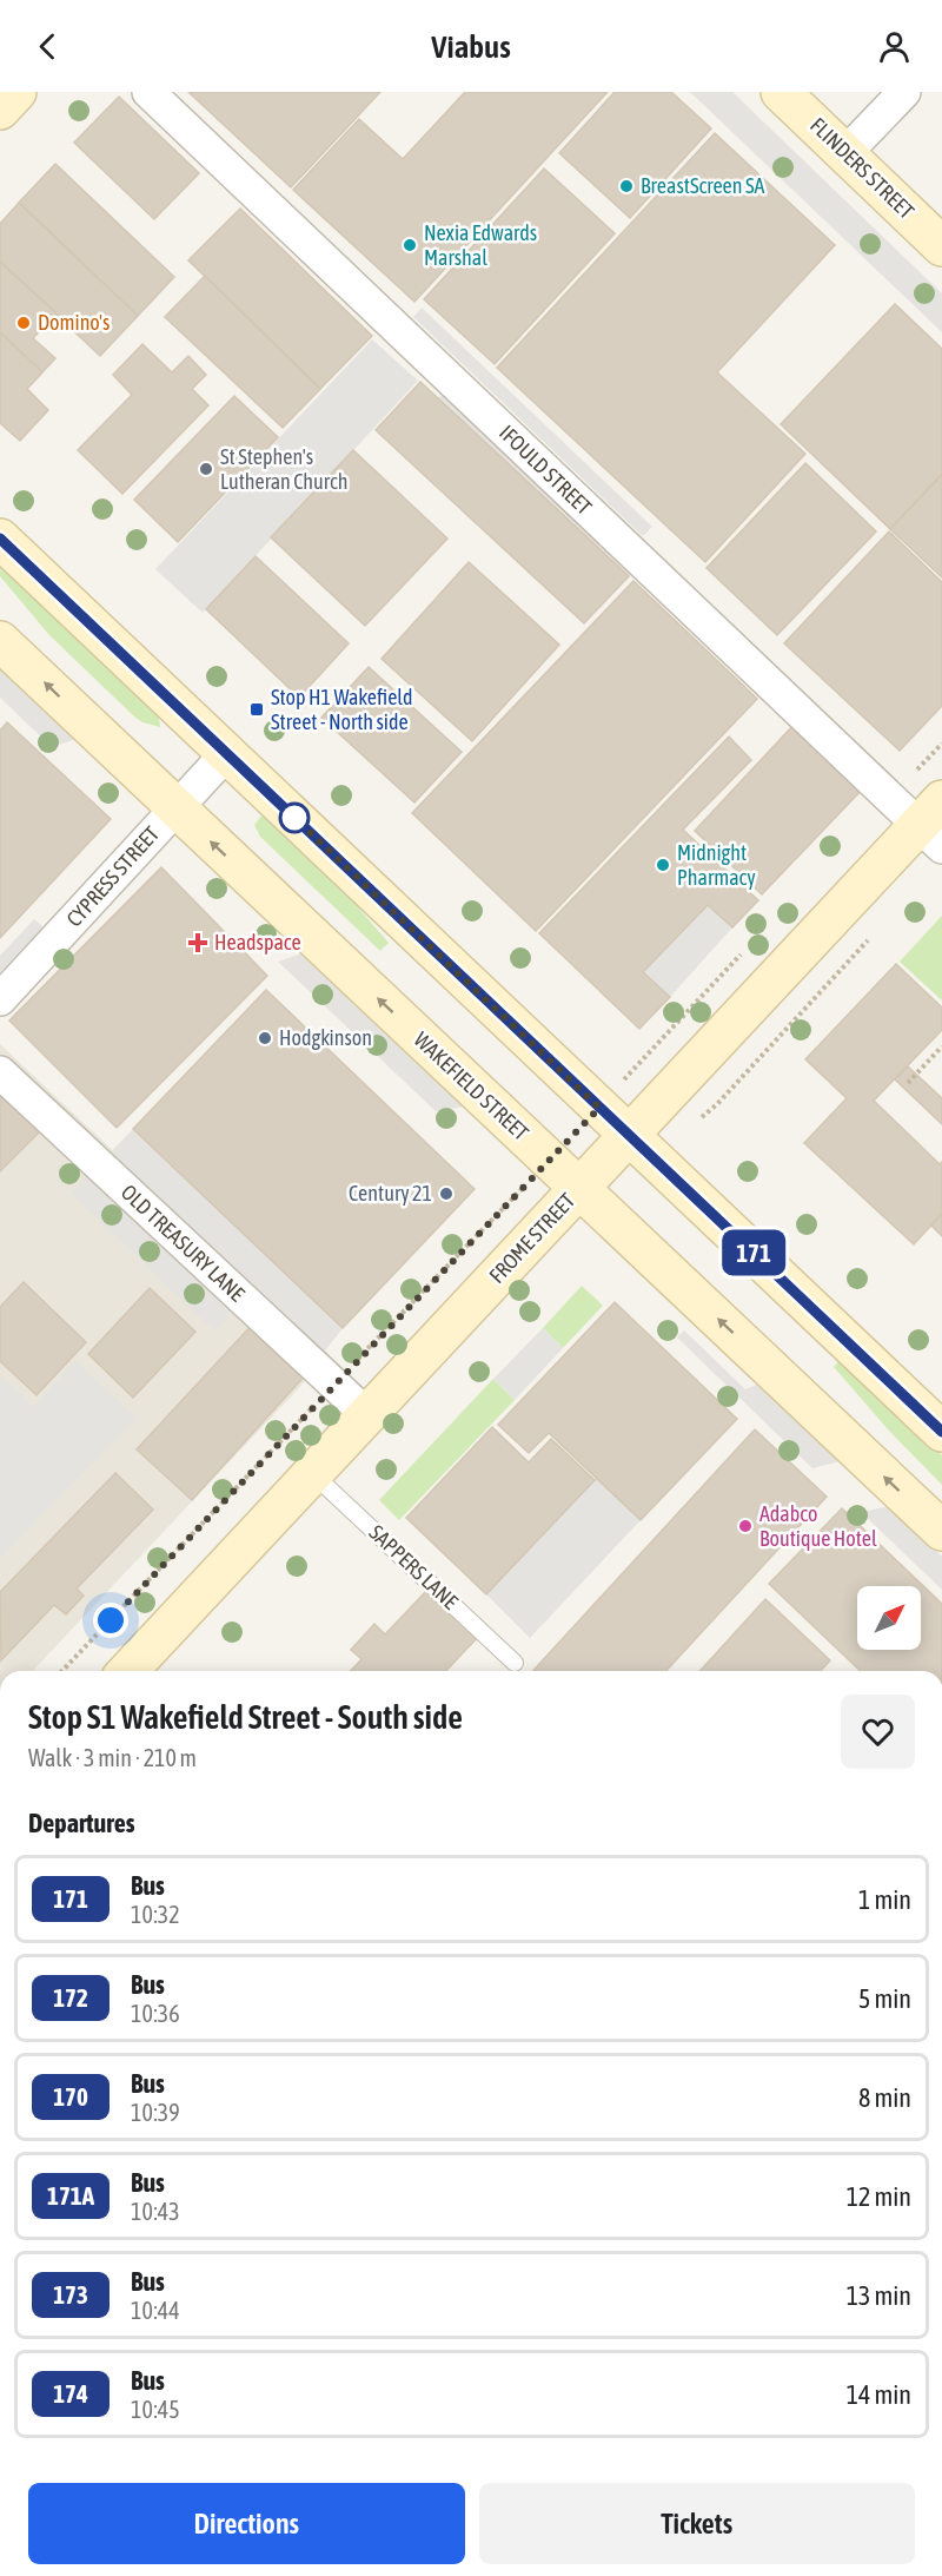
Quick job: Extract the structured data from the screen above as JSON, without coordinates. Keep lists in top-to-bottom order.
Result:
{
  "streets": {
    "main road": ["FLINDERS STREET", "WAKEFIELD STREET", "FROME STREET"],
    "street": ["IFOULD STREET", "CYPRESS STREET", "OLD TREASURY LANE"],
    "lane": ["SAPPERS LANE"]
  },
  "crossings": [
    ["IFOULD STREET", "FROME STREET"],
    ["CYPRESS STREET", "WAKEFIELD STREET"],
    ["WAKEFIELD STREET", "FROME STREET"],
    ["FROME STREET", "OLD TREASURY LANE"],
    ["FROME STREET", "SAPPERS LANE"]
  ],
  "places": {
    "other": [
      "BreastScreen SA",
      "Nexia Edwards Marshal",
      "Domino's",
      "St Stephen's Lutheran Church",
      "Midnight Pharmacy",
      "Hodgkinson",
      "Century 21",
      "Adabco Boutique Hotel"
    ],
    "transit": ["Stop H1 Wakefield Street - North side"],
    "health": ["Headspace"]
  },
  "lines": ["bus line 171"],
  "north": "top right",
  "page": {
    "header": "Viabus",
    "on_map": "171",
    "heading": [
      ["Stop S1 Wakefield Street - South side", "Walk · 3 min · 210 m"],
      "Departures"
    ],
    "list": [
      {
        "mark": "171",
        "name": "Bus",
        "note": "10:32",
        "value": "1 min"
      },
      {
        "mark": "172",
        "name": "Bus",
        "note": "10:36",
        "value": "5 min"
      },
      {
        "mark": "170",
        "name": "Bus",
        "note": "10:39",
        "value": "8 min"
      },
      {
        "mark": "171A",
        "name": "Bus",
        "note": "10:43",
        "value": "12 min"
      },
      {
        "mark": "173",
        "name": "Bus",
        "note": "10:44",
        "value": "13 min"
      },
      {
        "mark": "174",
        "name": "Bus",
        "note": "10:45",
        "value": "14 min"
      }
    ],
    "buttons": ["Directions", "Tickets"]
  }
}
